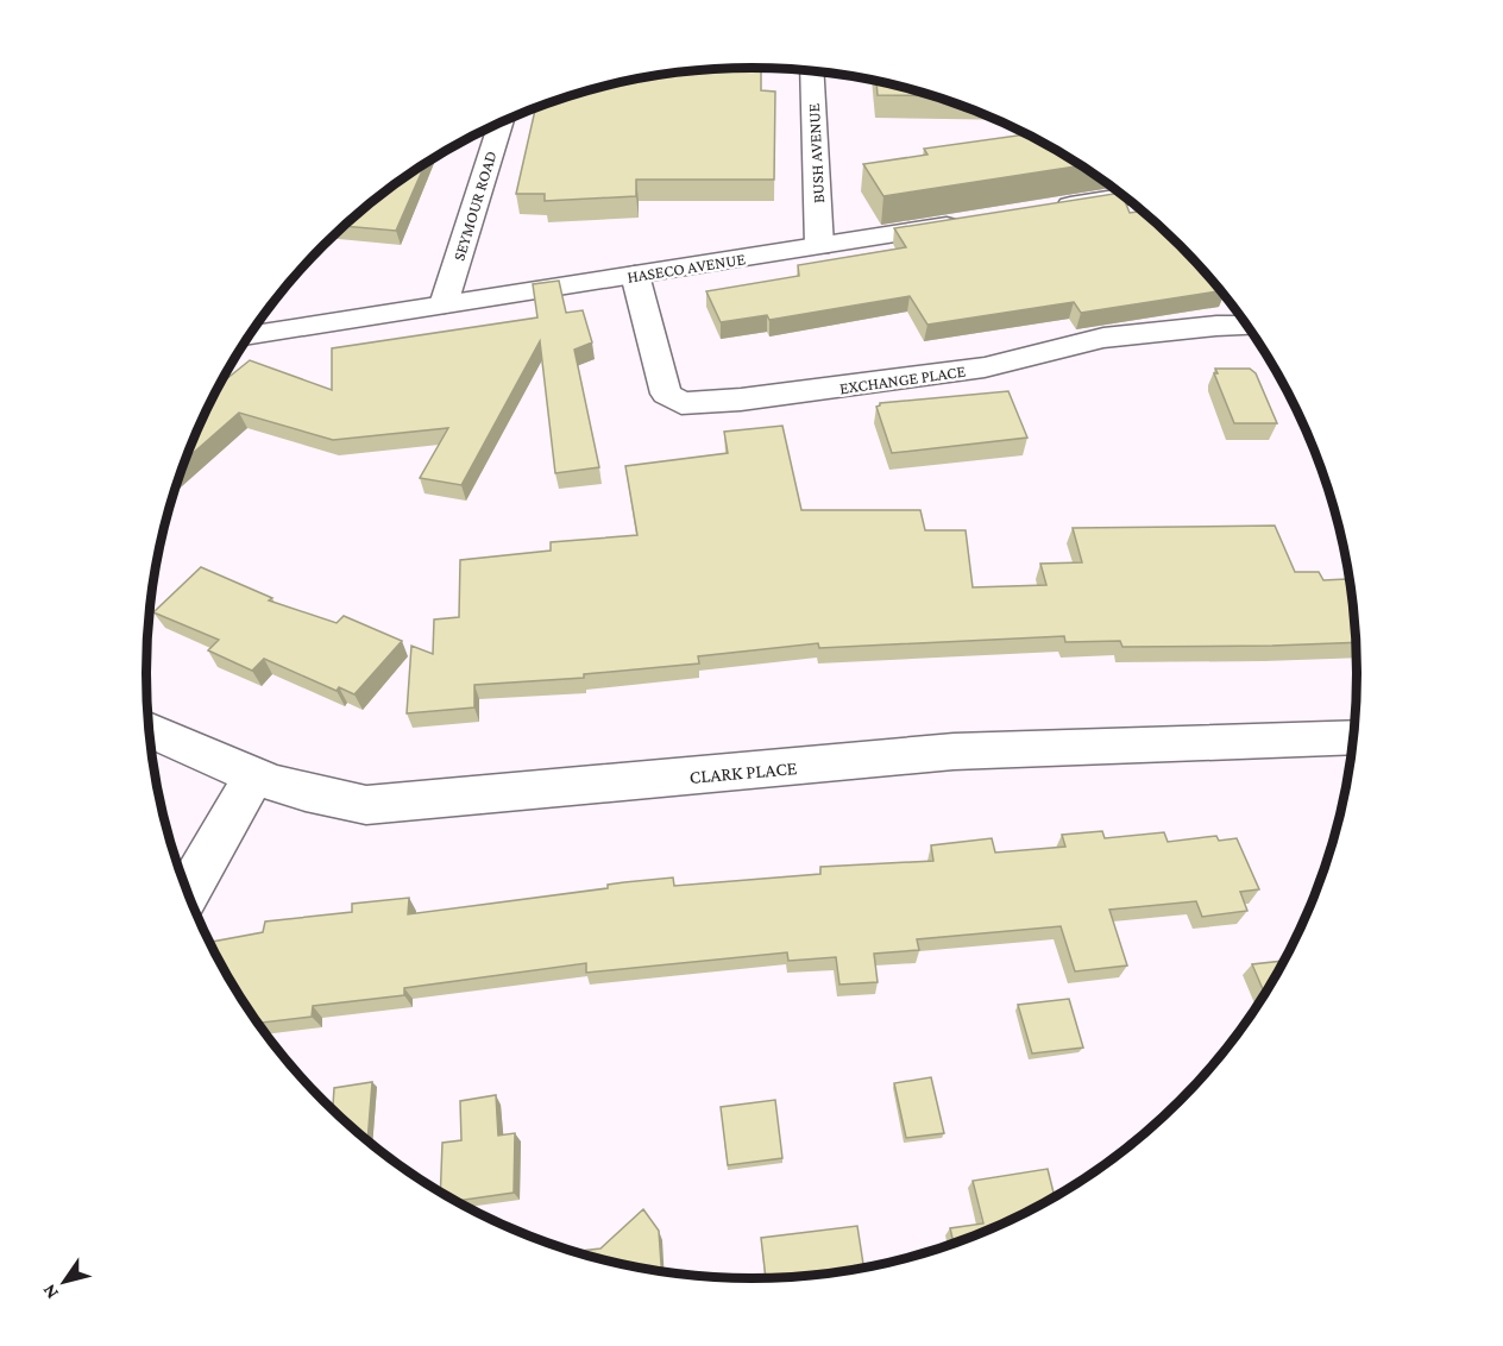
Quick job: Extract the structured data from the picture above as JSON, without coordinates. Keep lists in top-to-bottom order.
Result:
{
  "streets": {
    "street": [
      "BUSH AVENUE",
      "SEYMOUR ROAD",
      "HASECO AVENUE",
      "EXCHANGE PLACE",
      "CLARK PLACE"
    ]
  },
  "crossings": [
    ["BUSH AVENUE", "HASECO AVENUE"],
    ["SEYMOUR ROAD", "HASECO AVENUE"],
    ["HASECO AVENUE", "EXCHANGE PLACE"]
  ],
  "north": "bottom left"
}
